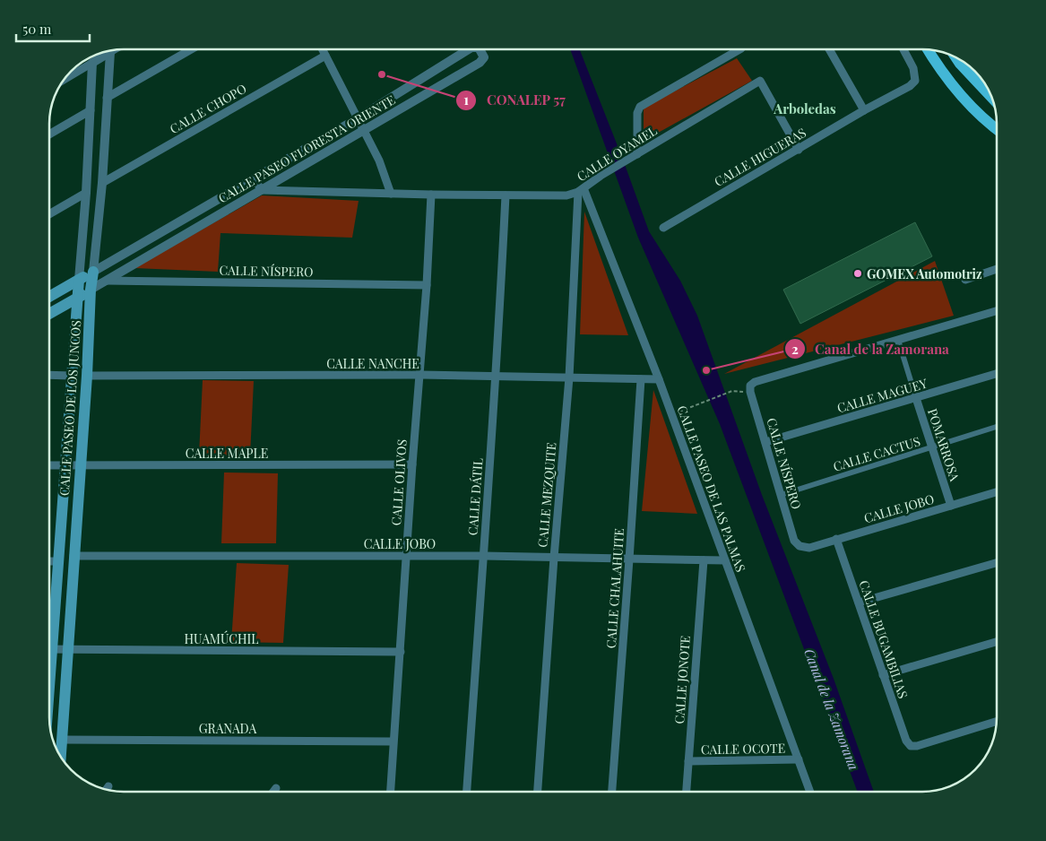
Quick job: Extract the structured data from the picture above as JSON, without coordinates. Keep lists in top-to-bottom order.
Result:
{
  "streets": {
    "main road": ["CALLE PASEO FLORESTA ORIENTE", "CALLE PASEO DE LOS JUNCOS"],
    "street": [
      "CALLE CHOPO",
      "CALLE OYAMEL",
      "CALLE HIGUERAS",
      "CALLE NÍSPERO",
      "CALLE NANCHE",
      "CALLE MAGUEY",
      "POMARROSA",
      "CALLE MAPLE",
      "CALLE CACTUS",
      "CALLE OLIVOS",
      "CALLE PASEO DE LAS PALMAS",
      "CALLE MEZQUITE",
      "CALLE DÁTIL",
      "CALLE JOBO",
      "CALLE CHALAHUITE",
      "HUAMÚCHIL",
      "CALLE BUGAMBILIAS",
      "CALLE JONOTE",
      "GRANADA",
      "CALLE OCOTE"
    ]
  },
  "crossings": [
    ["CALLE CHOPO", "CALLE PASEO DE LOS JUNCOS"],
    ["CALLE PASEO FLORESTA ORIENTE", "CALLE OYAMEL"],
    ["CALLE PASEO FLORESTA ORIENTE", "CALLE NÍSPERO"],
    ["CALLE PASEO FLORESTA ORIENTE", "CALLE PASEO DE LOS JUNCOS"],
    ["CALLE OYAMEL", "CALLE HIGUERAS"],
    ["CALLE OYAMEL", "CALLE OLIVOS"],
    ["CALLE OYAMEL", "CALLE PASEO DE LAS PALMAS"],
    ["CALLE OYAMEL", "CALLE MEZQUITE"],
    ["CALLE OYAMEL", "CALLE DÁTIL"],
    ["CALLE NÍSPERO", "CALLE MAGUEY"],
    ["CALLE NÍSPERO", "CALLE CACTUS"],
    ["CALLE NÍSPERO", "CALLE OLIVOS"],
    ["CALLE NÍSPERO", "CALLE JOBO"],
    ["CALLE NANCHE", "CALLE PASEO DE LOS JUNCOS"],
    ["CALLE NANCHE", "CALLE OLIVOS"],
    ["CALLE NANCHE", "CALLE PASEO DE LAS PALMAS"],
    ["CALLE NANCHE", "CALLE MEZQUITE"],
    ["CALLE NANCHE", "CALLE DÁTIL"],
    ["CALLE NANCHE", "CALLE CHALAHUITE"],
    ["CALLE MAGUEY", "POMARROSA"],
    ["CALLE PASEO DE LOS JUNCOS", "CALLE MAPLE"],
    ["CALLE PASEO DE LOS JUNCOS", "CALLE JOBO"],
    ["CALLE PASEO DE LOS JUNCOS", "HUAMÚCHIL"],
    ["CALLE PASEO DE LOS JUNCOS", "GRANADA"],
    ["POMARROSA", "CALLE CACTUS"],
    ["POMARROSA", "CALLE JOBO"],
    ["CALLE MAPLE", "CALLE OLIVOS"],
    ["CALLE OLIVOS", "CALLE JOBO"],
    ["CALLE OLIVOS", "HUAMÚCHIL"],
    ["CALLE OLIVOS", "GRANADA"],
    ["CALLE PASEO DE LAS PALMAS", "CALLE MEZQUITE"],
    ["CALLE PASEO DE LAS PALMAS", "CALLE JOBO"],
    ["CALLE PASEO DE LAS PALMAS", "CALLE OCOTE"],
    ["CALLE MEZQUITE", "CALLE JOBO"],
    ["CALLE DÁTIL", "CALLE JOBO"],
    ["CALLE JOBO", "CALLE CHALAHUITE"],
    ["CALLE JOBO", "CALLE BUGAMBILIAS"],
    ["CALLE JOBO", "CALLE JONOTE"],
    ["CALLE JONOTE", "CALLE OCOTE"]
  ],
  "districts": ["Arboledas"],
  "water": ["Canal de la Zamorana"],
  "places": ["CONALEP 57", "GOMEX Automotriz", "Canal de la Zamorana"],
  "scale_bar": "50 m"
}
